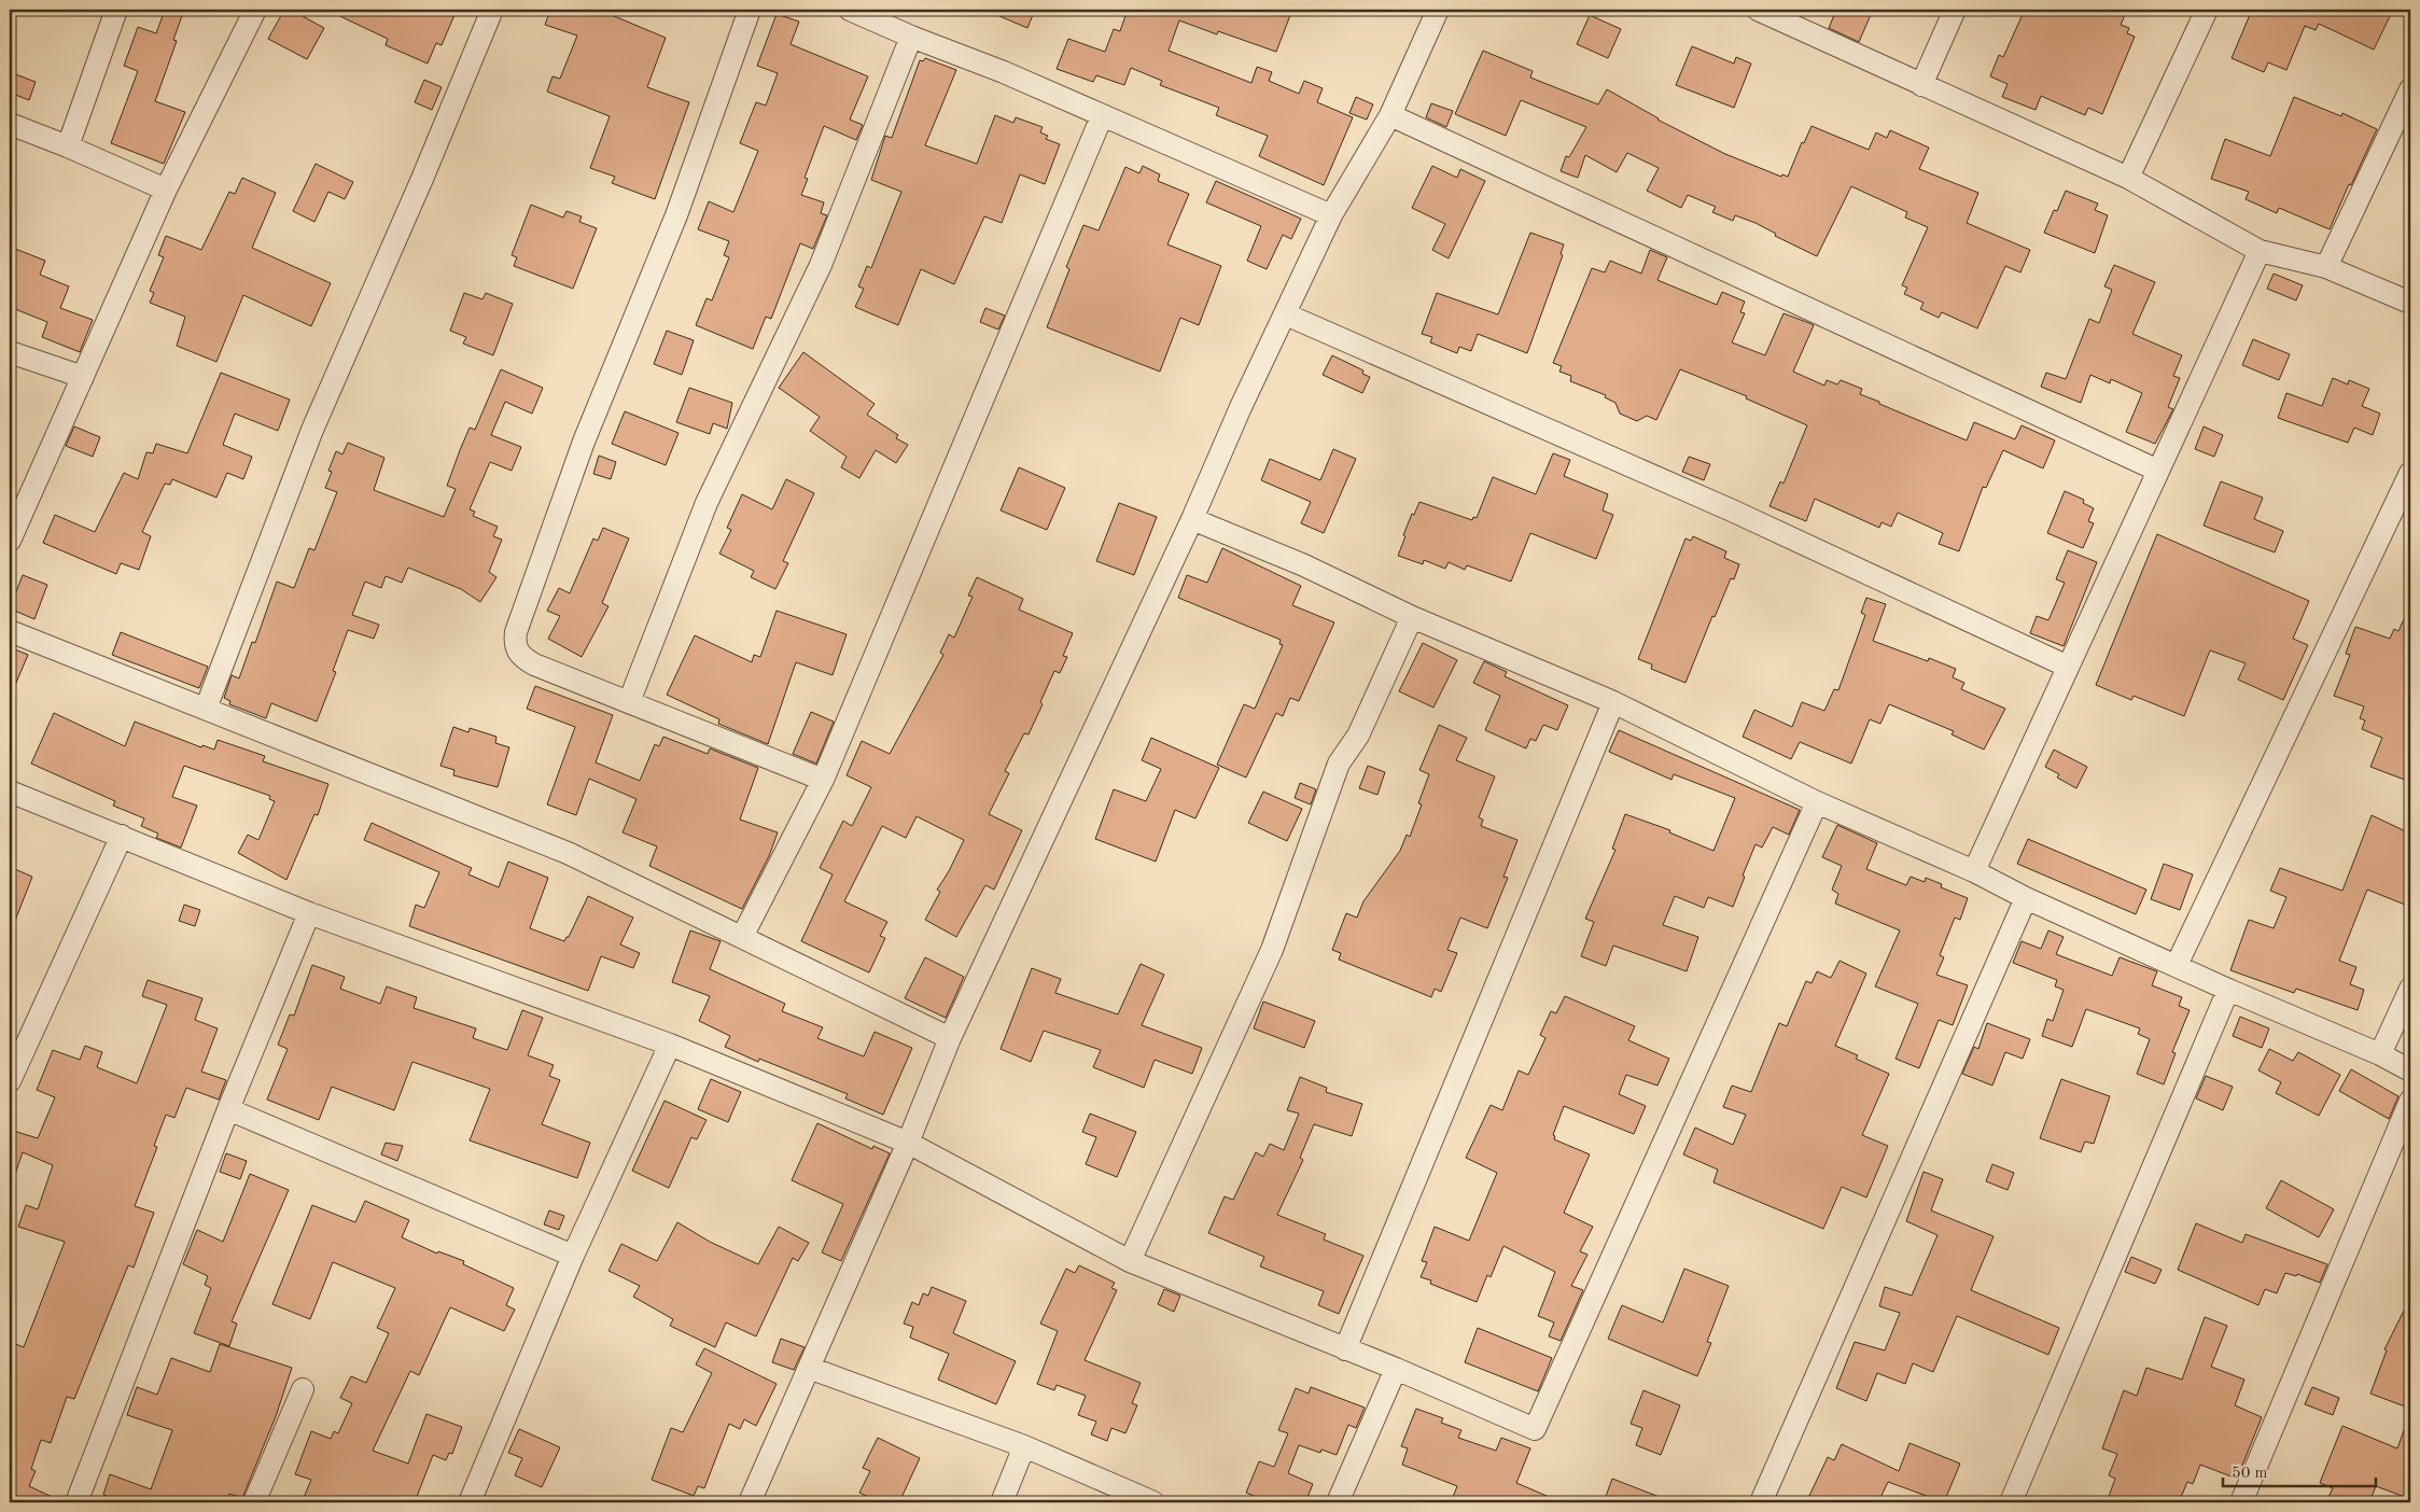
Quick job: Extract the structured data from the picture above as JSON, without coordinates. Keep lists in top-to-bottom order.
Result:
{
  "scale_bar": "50 m"
}
